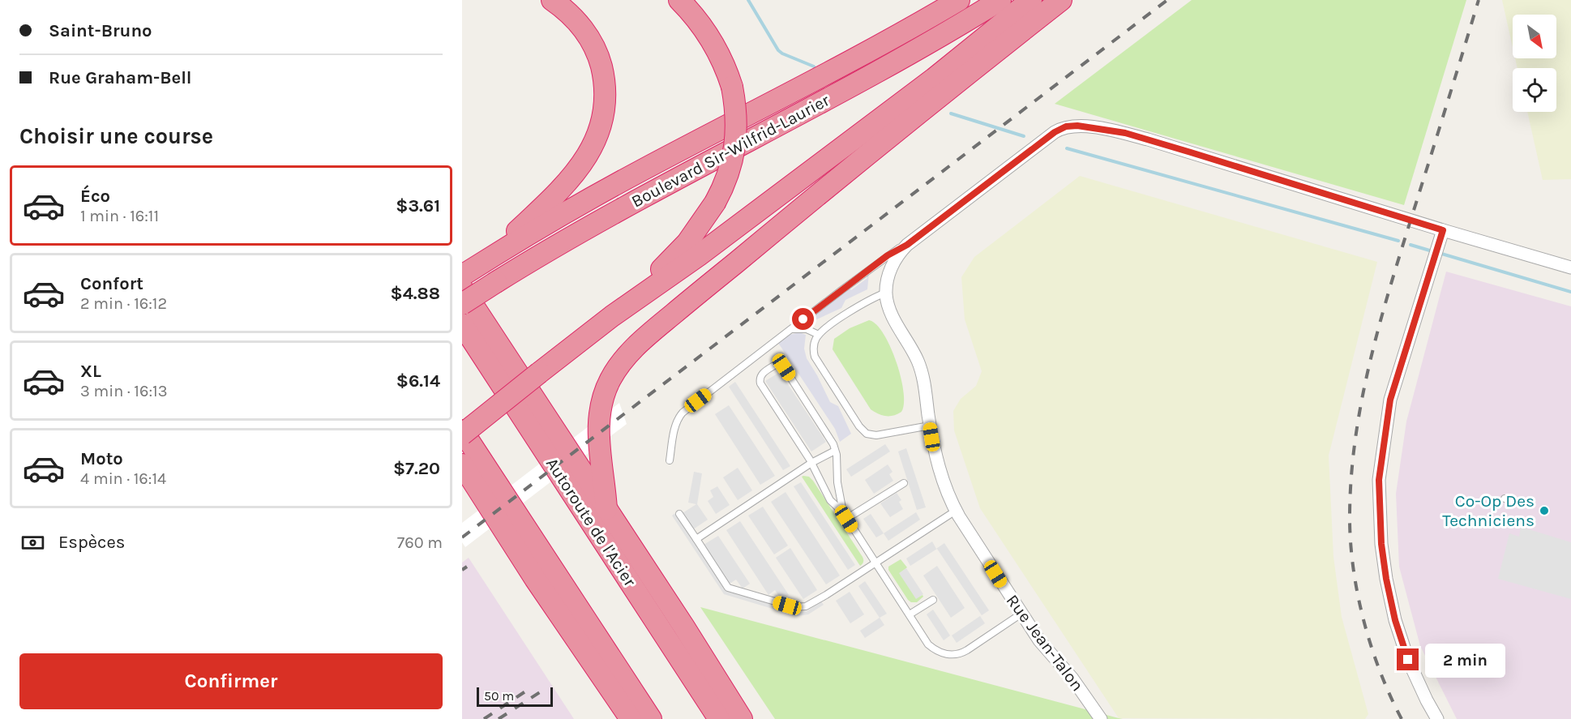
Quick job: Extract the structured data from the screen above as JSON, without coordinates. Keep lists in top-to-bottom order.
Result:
{
  "streets": {
    "highway": ["Boulevard Sir-Wilfrid-Laurier", "Autoroute de l'Acier"],
    "street": ["Rue Jean-Talon"]
  },
  "places": ["Co-Op Des Techniciens"],
  "scale_bar": "50 m",
  "north": "bottom right",
  "page": {
    "banner": ["Saint-Bruno", "Rue Graham-Bell"],
    "heading": "Choisir une course",
    "list": [
      {
        "name": "Éco",
        "note": "1 min · 16:11",
        "value": "$3.61"
      },
      {
        "name": "Confort",
        "note": "2 min · 16:12",
        "value": "$4.88"
      },
      {
        "name": "XL",
        "note": "3 min · 16:13",
        "value": "$6.14"
      },
      {
        "name": "Moto",
        "note": "4 min · 16:14",
        "value": "$7.20"
      }
    ],
    "pay": ["Espèces", "760 m"],
    "buttons": "Confirmer",
    "bubble": "2 min",
    "scale": "50 m"
  }
}
